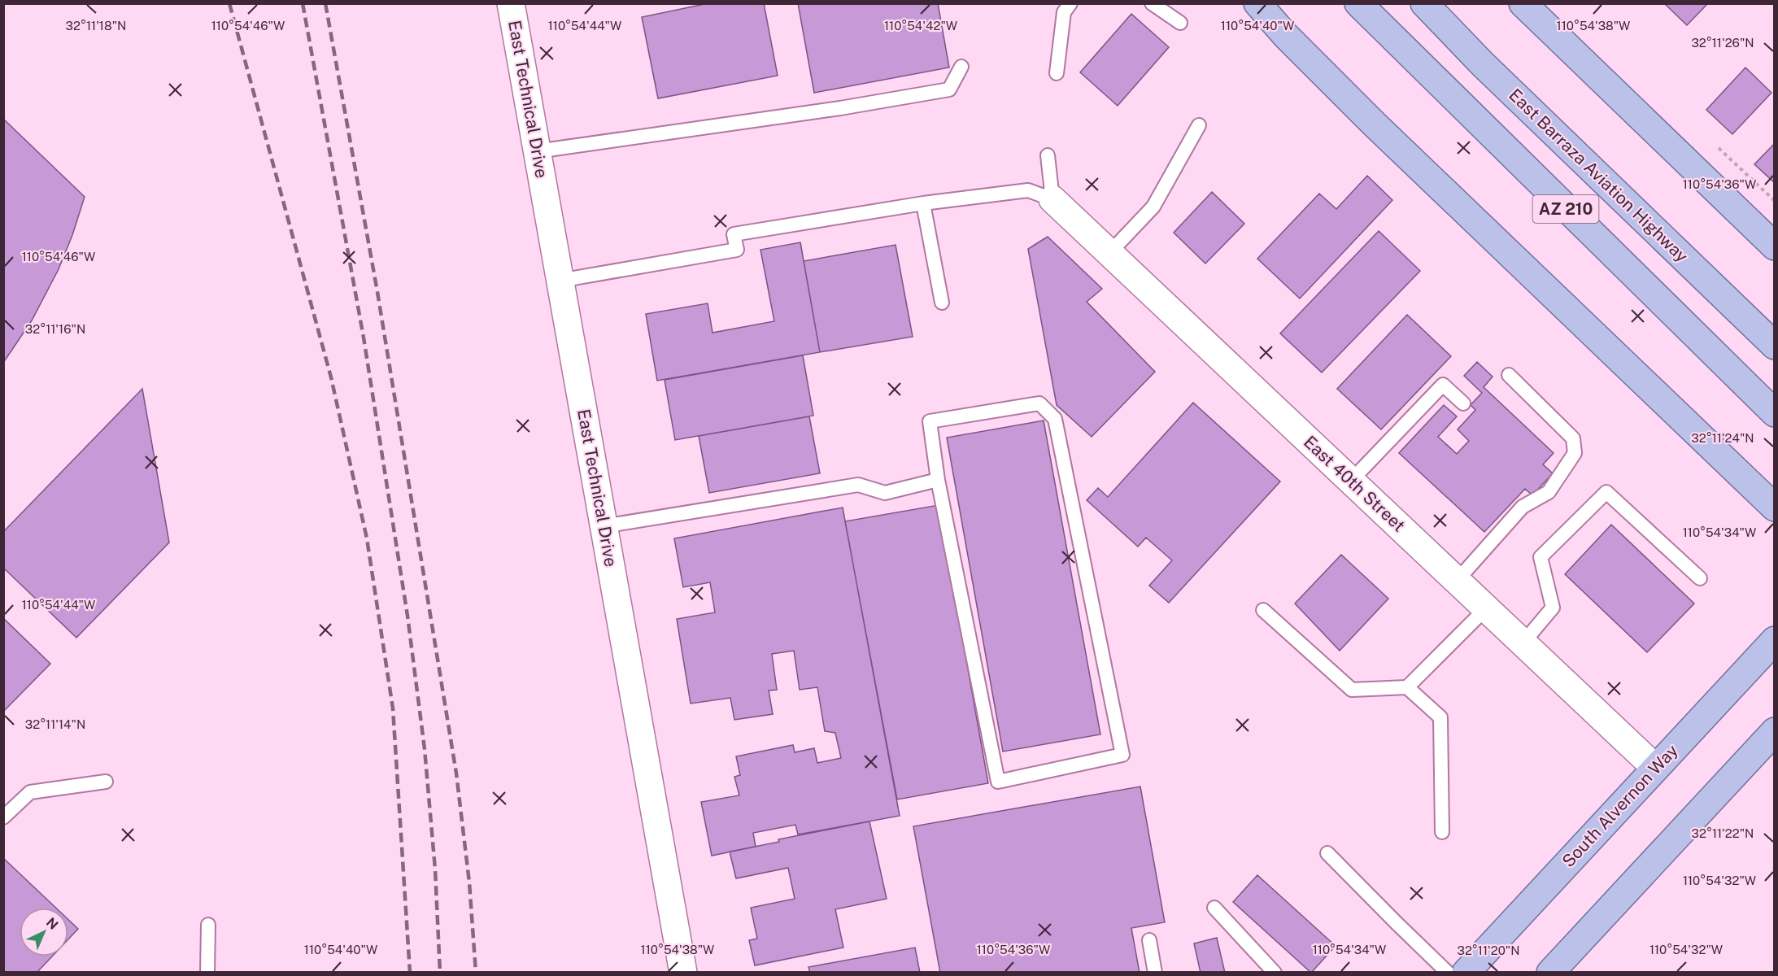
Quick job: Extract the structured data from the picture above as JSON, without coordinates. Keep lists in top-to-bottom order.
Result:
{
  "streets": {
    "main road": ["East Barraza Aviation Highway", "AZ 210", "South Alvernon Way"],
    "street": ["East Technical Drive", "East 40th Street"]
  },
  "crossings": [
    ["East 40th Street", "South Alvernon Way"]
  ],
  "north": "top right",
  "coordinates": [
    "32°11'18\"N",
    "110°54'46\"W",
    "110°54'44\"W",
    "110°54'42\"W",
    "110°54'40\"W",
    "110°54'38\"W",
    "32°11'26\"N",
    "110°54'36\"W",
    "32°11'16\"N",
    "32°11'24\"N",
    "110°54'34\"W",
    "32°11'14\"N",
    "32°11'22\"N",
    "110°54'32\"W",
    "32°11'20\"N"
  ]
}
